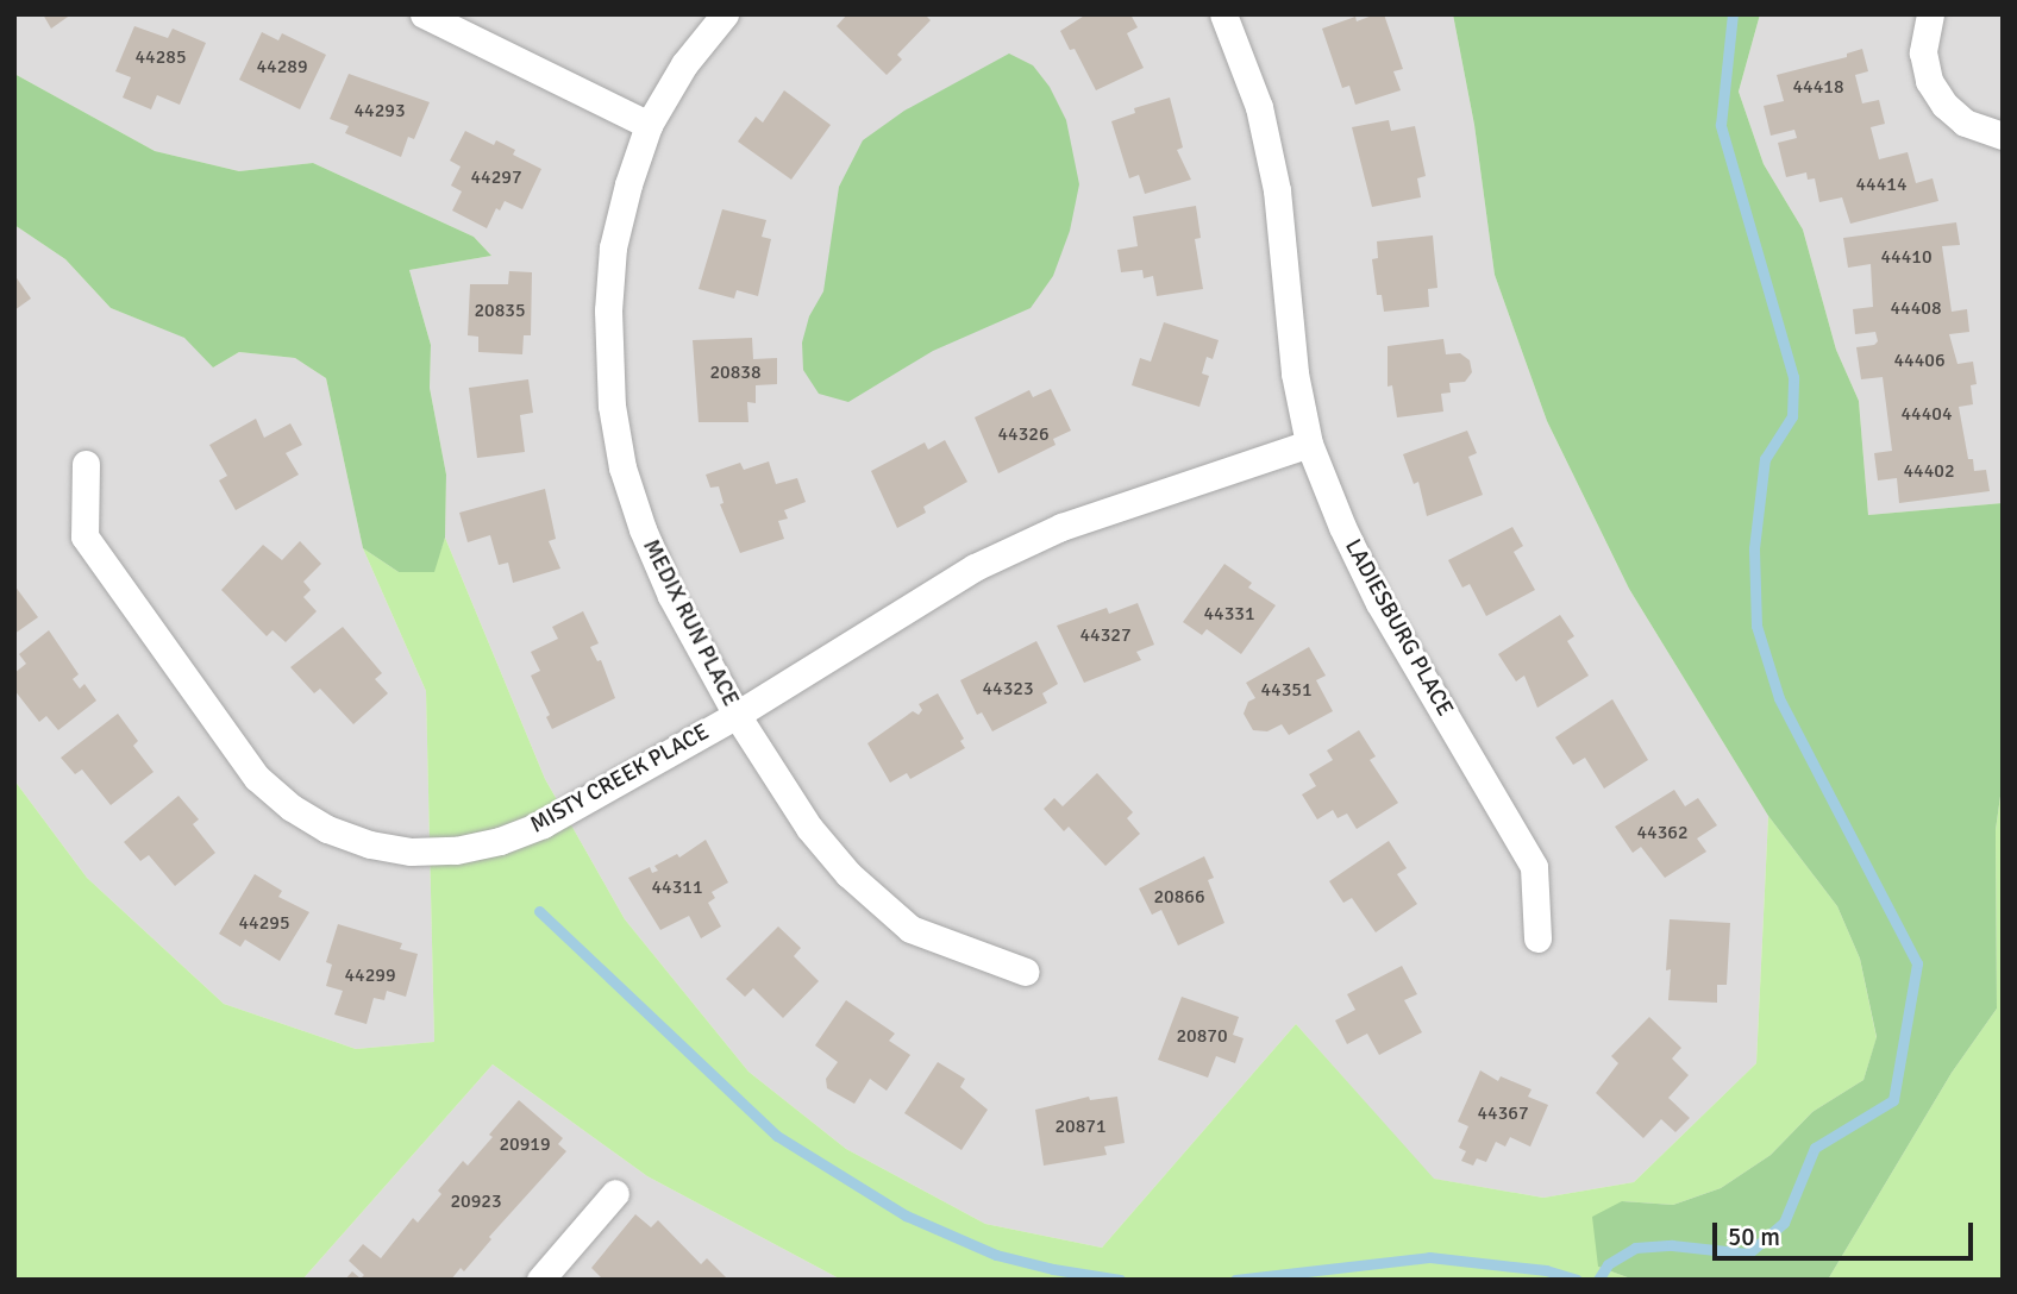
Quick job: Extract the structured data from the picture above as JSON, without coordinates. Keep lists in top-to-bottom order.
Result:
{
  "streets": {
    "street": ["MEDIX RUN PLACE", "LADIESBURG PLACE", "MISTY CREEK PLACE"]
  },
  "crossings": [
    ["MEDIX RUN PLACE", "MISTY CREEK PLACE"],
    ["LADIESBURG PLACE", "MISTY CREEK PLACE"]
  ],
  "house_numbers": [
    "44285",
    "44289",
    "44418",
    "44293",
    "44297",
    "44414",
    "44410",
    "44408",
    "20835",
    "44406",
    "20838",
    "44404",
    "44326",
    "44402",
    "44331",
    "44327",
    "44323",
    "44351",
    "44362",
    "44311",
    "20866",
    "44295",
    "44299",
    "20870",
    "44367",
    "20871",
    "20919",
    "20923"
  ],
  "scale_bar": "50 m"
}
